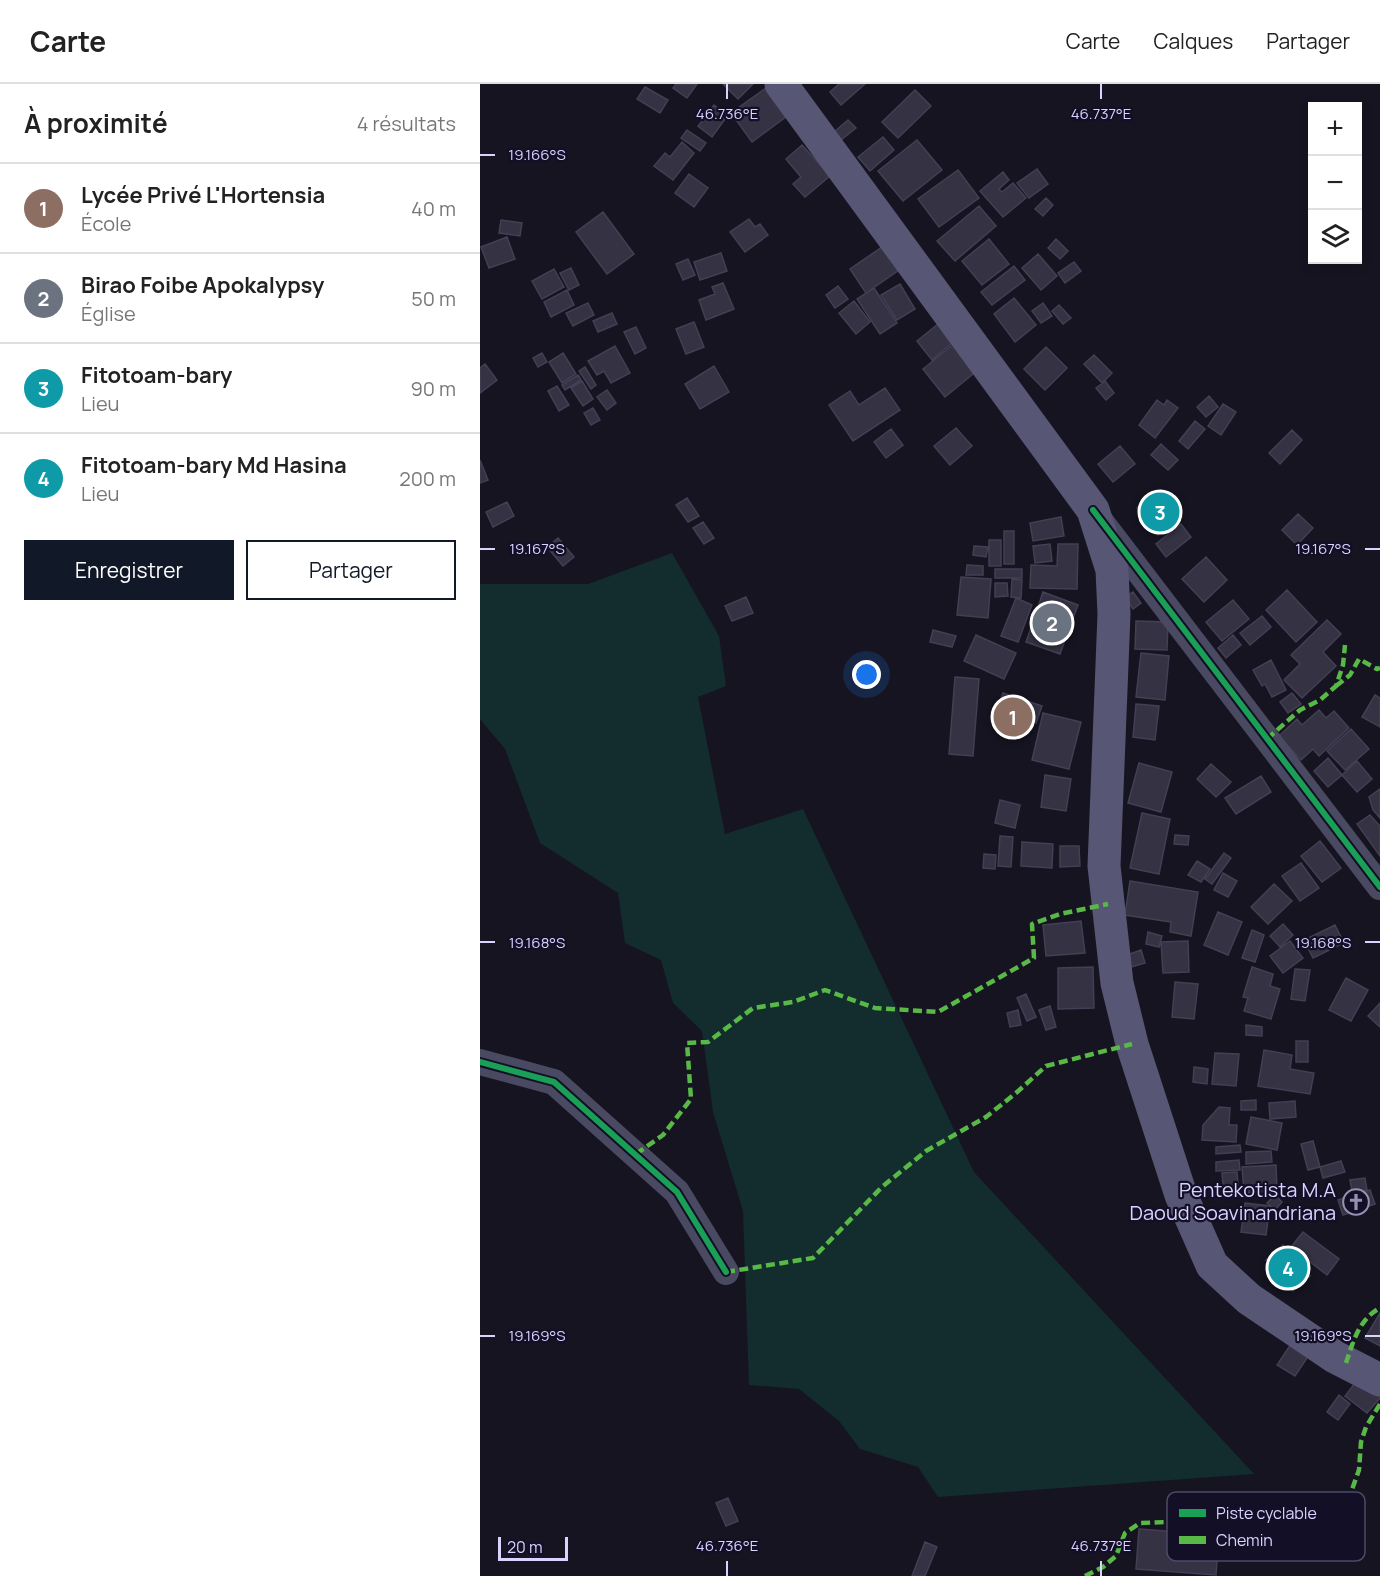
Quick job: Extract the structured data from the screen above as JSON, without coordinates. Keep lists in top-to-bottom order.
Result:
{
  "places": {
    "church": ["Pentekotista M.A Daoud Soavinandriana"]
  },
  "legend": ["Piste cyclable", "Chemin"],
  "scale_bar": "20 m",
  "page": {
    "header": "Carte",
    "nav": ["Carte", "Calques", "Partager"],
    "heading": ["À proximité", "4 résultats"],
    "map_buttons": ["+", "−"],
    "list": [
      {
        "mark": "1",
        "name": "Lycée Privé L'Hortensia",
        "note": "École",
        "value": "40 m"
      },
      {
        "mark": "2",
        "name": "Birao Foibe Apokalypsy",
        "note": "Église",
        "value": "50 m"
      },
      {
        "mark": "3",
        "name": "Fitotoam-bary",
        "note": "Lieu",
        "value": "90 m"
      },
      {
        "mark": "4",
        "name": "Fitotoam-bary Md Hasina",
        "note": "Lieu",
        "value": "200 m"
      }
    ],
    "pins": [
      "3",
      "2",
      "1",
      "4"
    ],
    "buttons": ["Enregistrer", "Partager"],
    "scale": "20 m"
  },
  "coordinates": [
    "46.736°E",
    "46.737°E",
    "19.166°S",
    "19.167°S",
    "19.168°S",
    "19.169°S"
  ]
}
